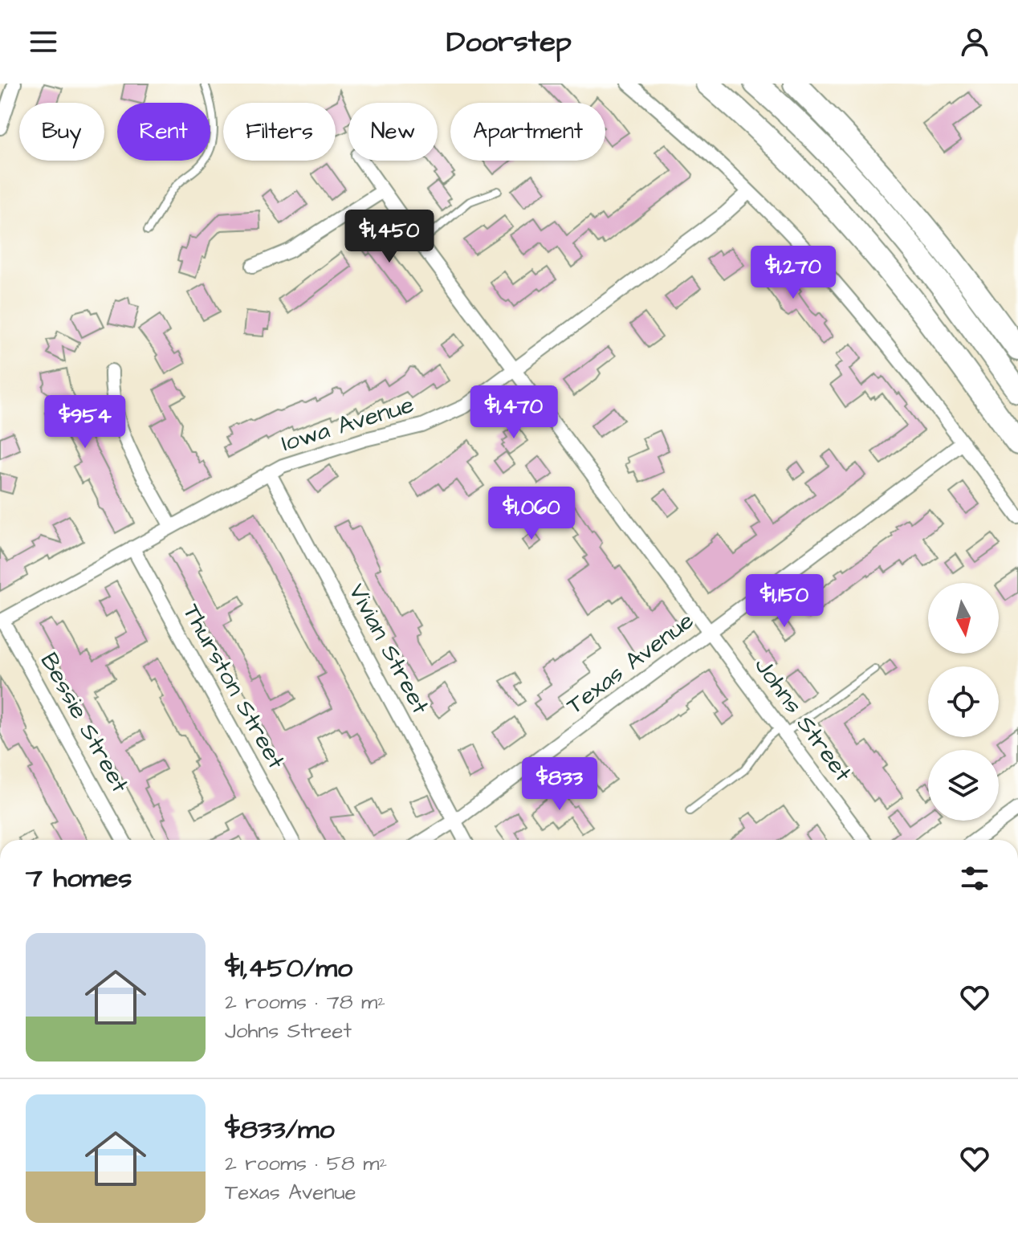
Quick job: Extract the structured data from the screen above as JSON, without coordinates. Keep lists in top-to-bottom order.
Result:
{
  "streets": {
    "street": [
      "Iowa Avenue",
      "Vivian Street",
      "Texas Avenue",
      "Thurston Street",
      "Johns Street",
      "Bessie Street"
    ]
  },
  "crossings": [
    ["Iowa Avenue", "Vivian Street"],
    ["Iowa Avenue", "Thurston Street"],
    ["Iowa Avenue", "Johns Street"],
    ["Iowa Avenue", "Bessie Street"],
    ["Vivian Street", "Texas Avenue"],
    ["Texas Avenue", "Johns Street"]
  ],
  "north": "bottom",
  "page": {
    "header": "Doorstep",
    "chip": [
      "Buy",
      "Rent",
      "Filters",
      "New",
      "Apartment"
    ],
    "price": [
      "$1,450",
      "$1,270",
      "$1,470",
      "$954",
      "$1,060",
      "$1,150",
      "$833"
    ],
    "heading": "7 homes",
    "list": [
      {
        "name": "$1,450/mo",
        "note": "2 rooms · 78 m² · Johns Street"
      },
      {
        "name": "$833/mo",
        "note": "2 rooms · 58 m² · Texas Avenue"
      }
    ]
  }
}
